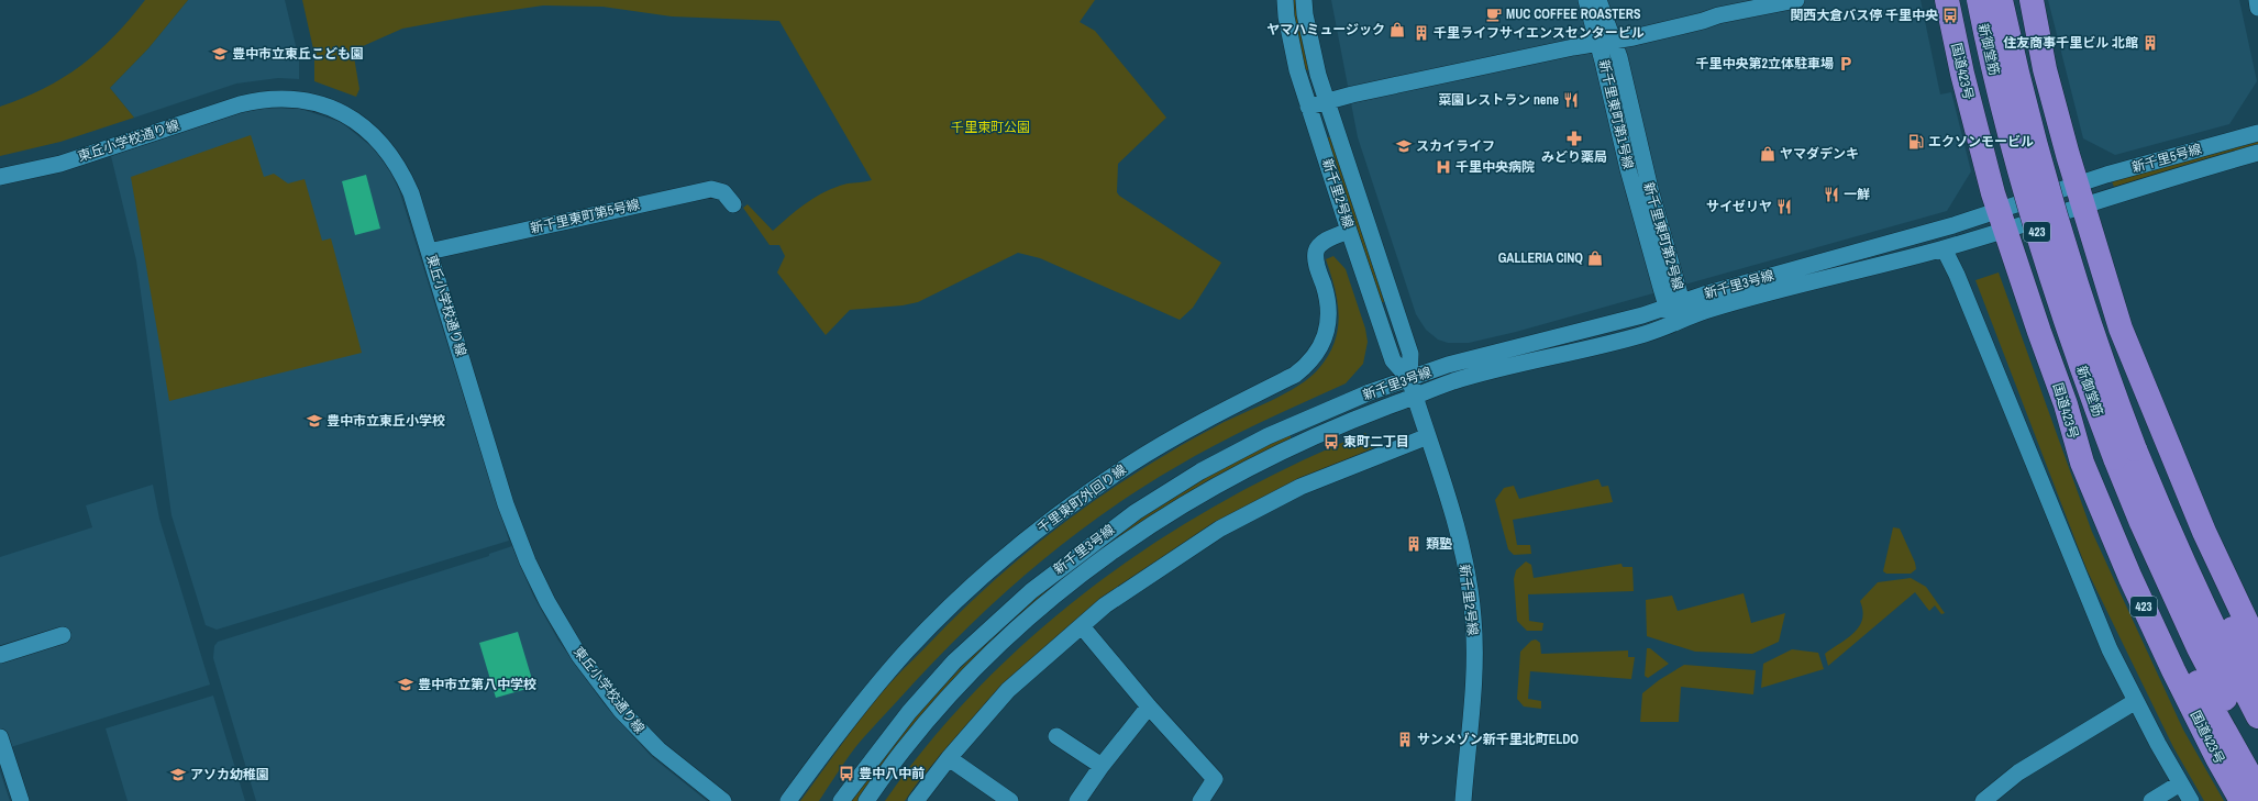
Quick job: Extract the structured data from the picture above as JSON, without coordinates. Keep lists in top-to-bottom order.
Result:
{
  "streets": {
    "highway": ["新御堂筋", "国道423号", "423"],
    "street": [
      "新千里東町第1号線",
      "東丘小学校通り線",
      "新千里5号線",
      "新千里2号線",
      "新千里東町第5号線",
      "新千里3号線",
      "千里東町外回り線"
    ]
  },
  "crossings": [
    ["国道423号", "新千里3号線"],
    ["新千里東町第1号線", "新千里2号線"],
    ["新千里東町第1号線", "新千里3号線"],
    ["東丘小学校通り線", "新千里東町第5号線"],
    ["新千里5号線", "新千里3号線"],
    ["新千里2号線", "新千里3号線"],
    ["新千里2号線", "千里東町外回り線"]
  ],
  "parks": ["千里東町公園"],
  "places": {
    "cafe": ["MUC COFFEE ROASTERS"],
    "bus stop": ["関西大倉バス停 千里中央", "東町二丁目", "豊中八中前"],
    "shop": ["ヤマハミュージック", "ヤマダデンキ", "GALLERIA CINQ"],
    "building": [
      "千里ライフサイエンスセンタービル",
      "住友商事千里ビル 北館",
      "類塾",
      "サンメゾン新千里北町ELDO"
    ],
    "school or university": [
      "豊中市立東丘こども園",
      "スカイライフ",
      "豊中市立東丘小学校",
      "豊中市立第八中学校",
      "アソカ幼稚園"
    ],
    "parking": ["千里中央第2立体駐車場"],
    "restaurant": ["菜園レストラン nene", "一鮮", "サイゼリヤ"],
    "pharmacy": ["みどり薬局"],
    "fuel station": ["エクソンモービル"],
    "hospital": ["千里中央病院"]
  }
}
